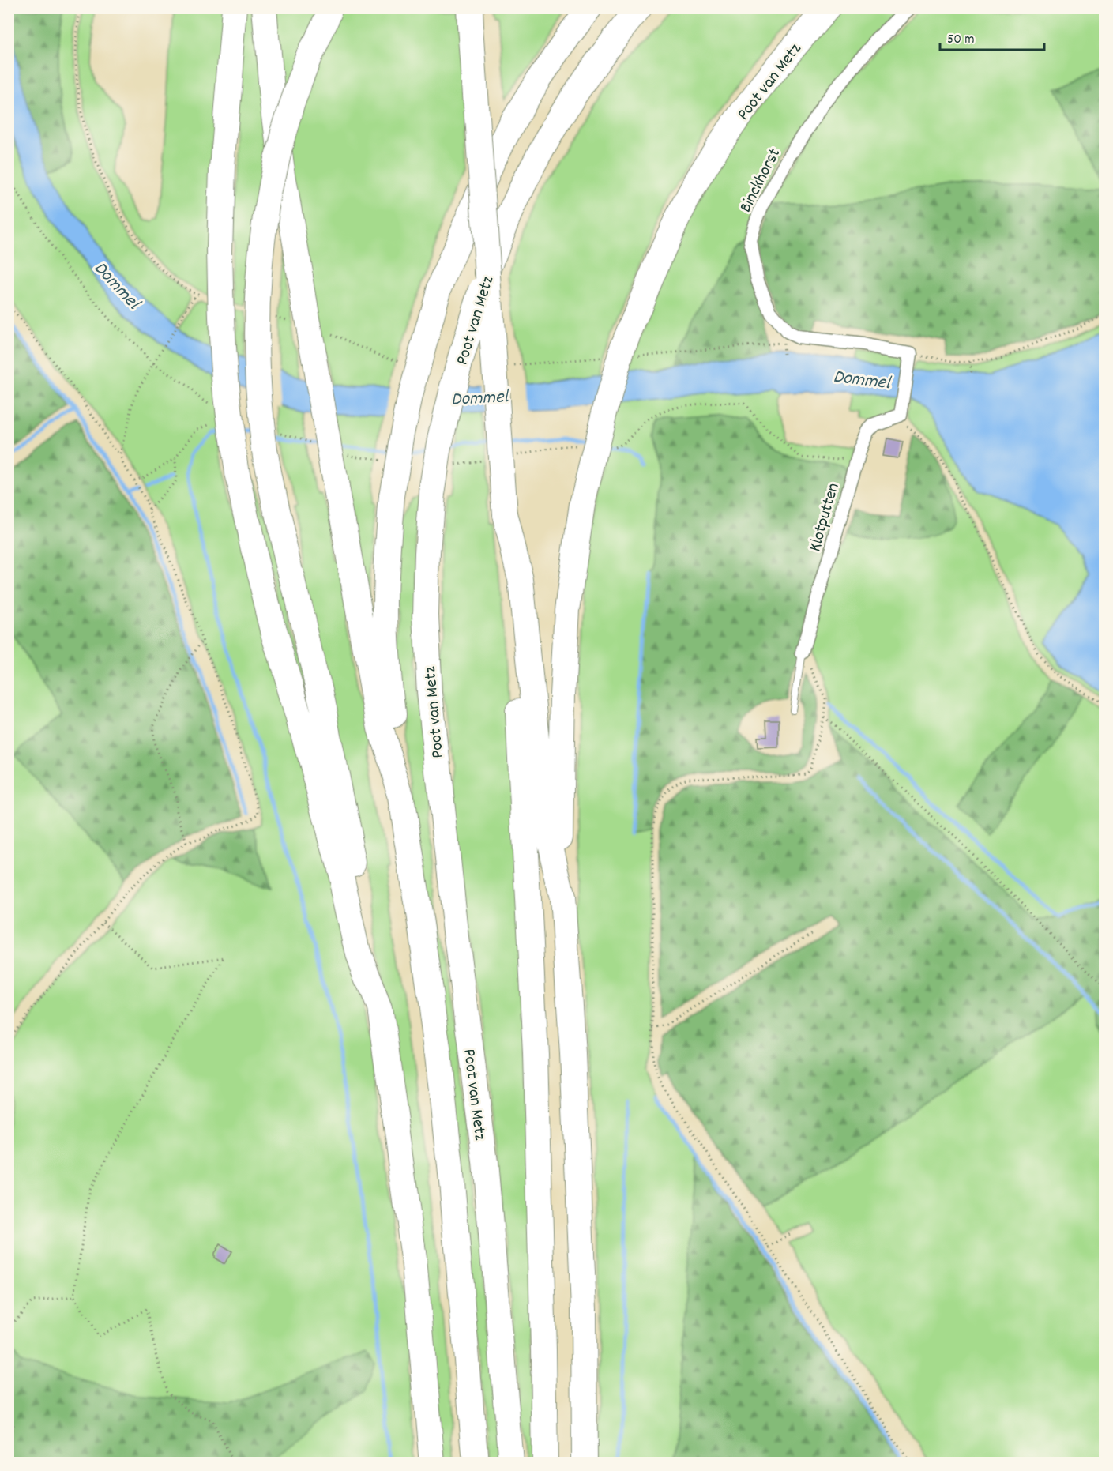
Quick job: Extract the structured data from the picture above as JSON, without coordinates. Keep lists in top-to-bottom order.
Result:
{
  "streets": {
    "highway": ["Poot van Metz"],
    "street": ["Binckhorst", "Klotputten"]
  },
  "water": ["Dommel"],
  "scale_bar": "50 m"
}
